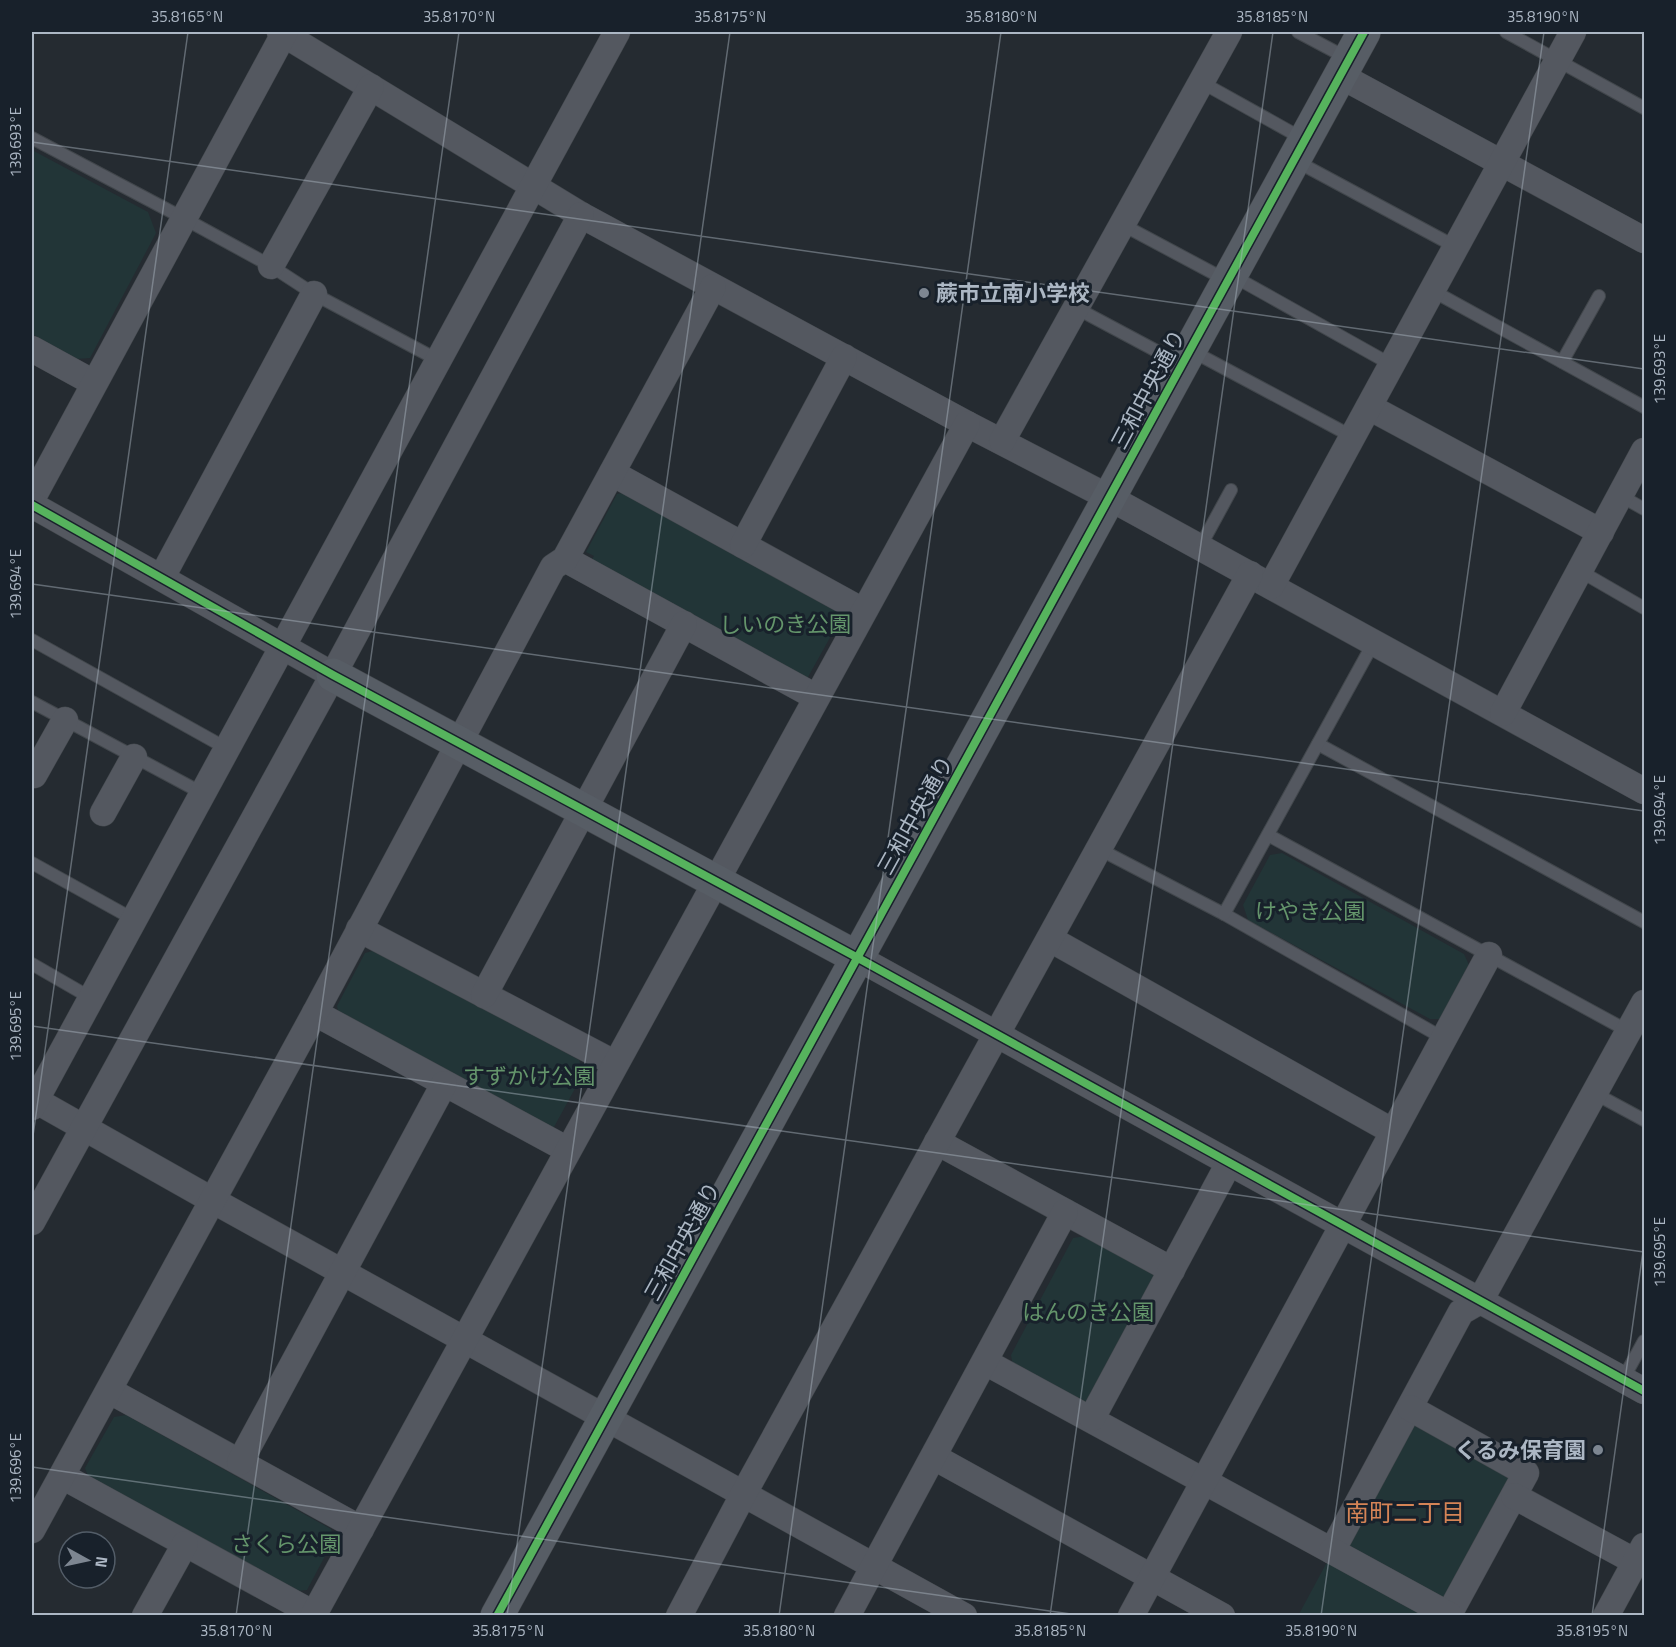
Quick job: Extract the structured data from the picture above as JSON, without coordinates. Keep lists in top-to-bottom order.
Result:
{
  "streets": {
    "street": ["三和中央通り"]
  },
  "districts": ["南町二丁目"],
  "parks": [
    "しいのき公園",
    "けやき公園",
    "すずかけ公園",
    "はんのき公園",
    "さくら公園"
  ],
  "places": ["蕨市立南小学校", "くるみ保育園"],
  "north": "right",
  "coordinates": [
    "35.8165°N",
    "35.8170°N",
    "35.8175°N",
    "35.8180°N",
    "35.8185°N",
    "35.8190°N",
    "139.693°E",
    "139.694°E",
    "139.695°E",
    "139.696°E",
    "35.8195°N"
  ]
}
